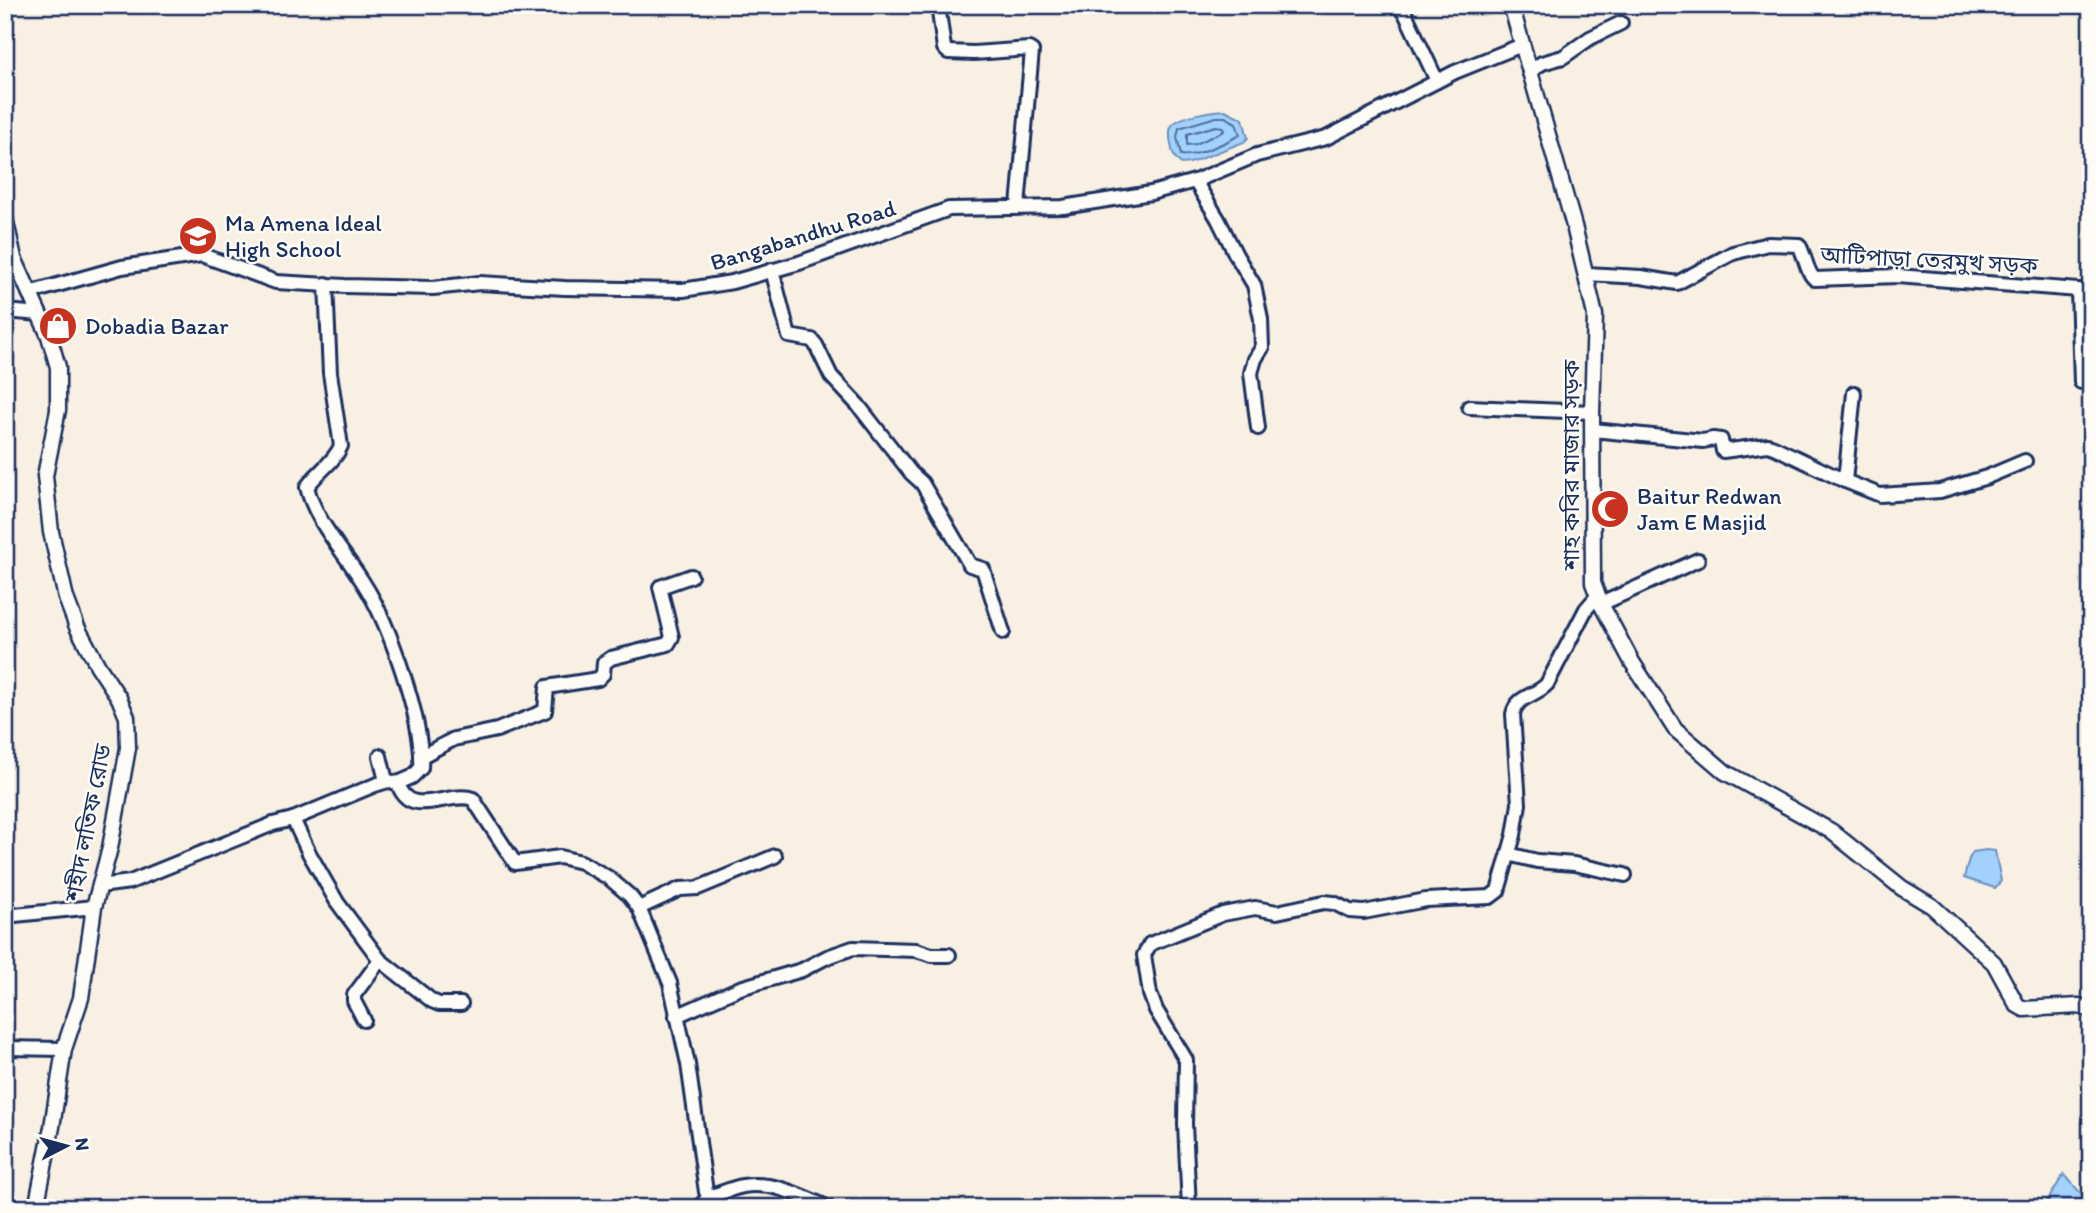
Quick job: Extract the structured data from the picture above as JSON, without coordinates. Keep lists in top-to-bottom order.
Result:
{
  "streets": {
    "street": [
      "Bangabandhu Road",
      "আটিপাড়া তেরমুখ সড়ক",
      "শাহ কবির মাজার সড়ক",
      "শহীদ লতিফ রোড"
    ]
  },
  "crossings": [
    ["Bangabandhu Road", "শাহ কবির মাজার সড়ক"],
    ["Bangabandhu Road", "শহীদ লতিফ রোড"],
    ["আটিপাড়া তেরমুখ সড়ক", "শাহ কবির মাজার সড়ক"]
  ],
  "places": {
    "school or university": ["Ma Amena Ideal High School"],
    "shop": ["Dobadia Bazar"],
    "mosque": ["Baitur Redwan Jam E Masjid"]
  },
  "north": "right"
}
